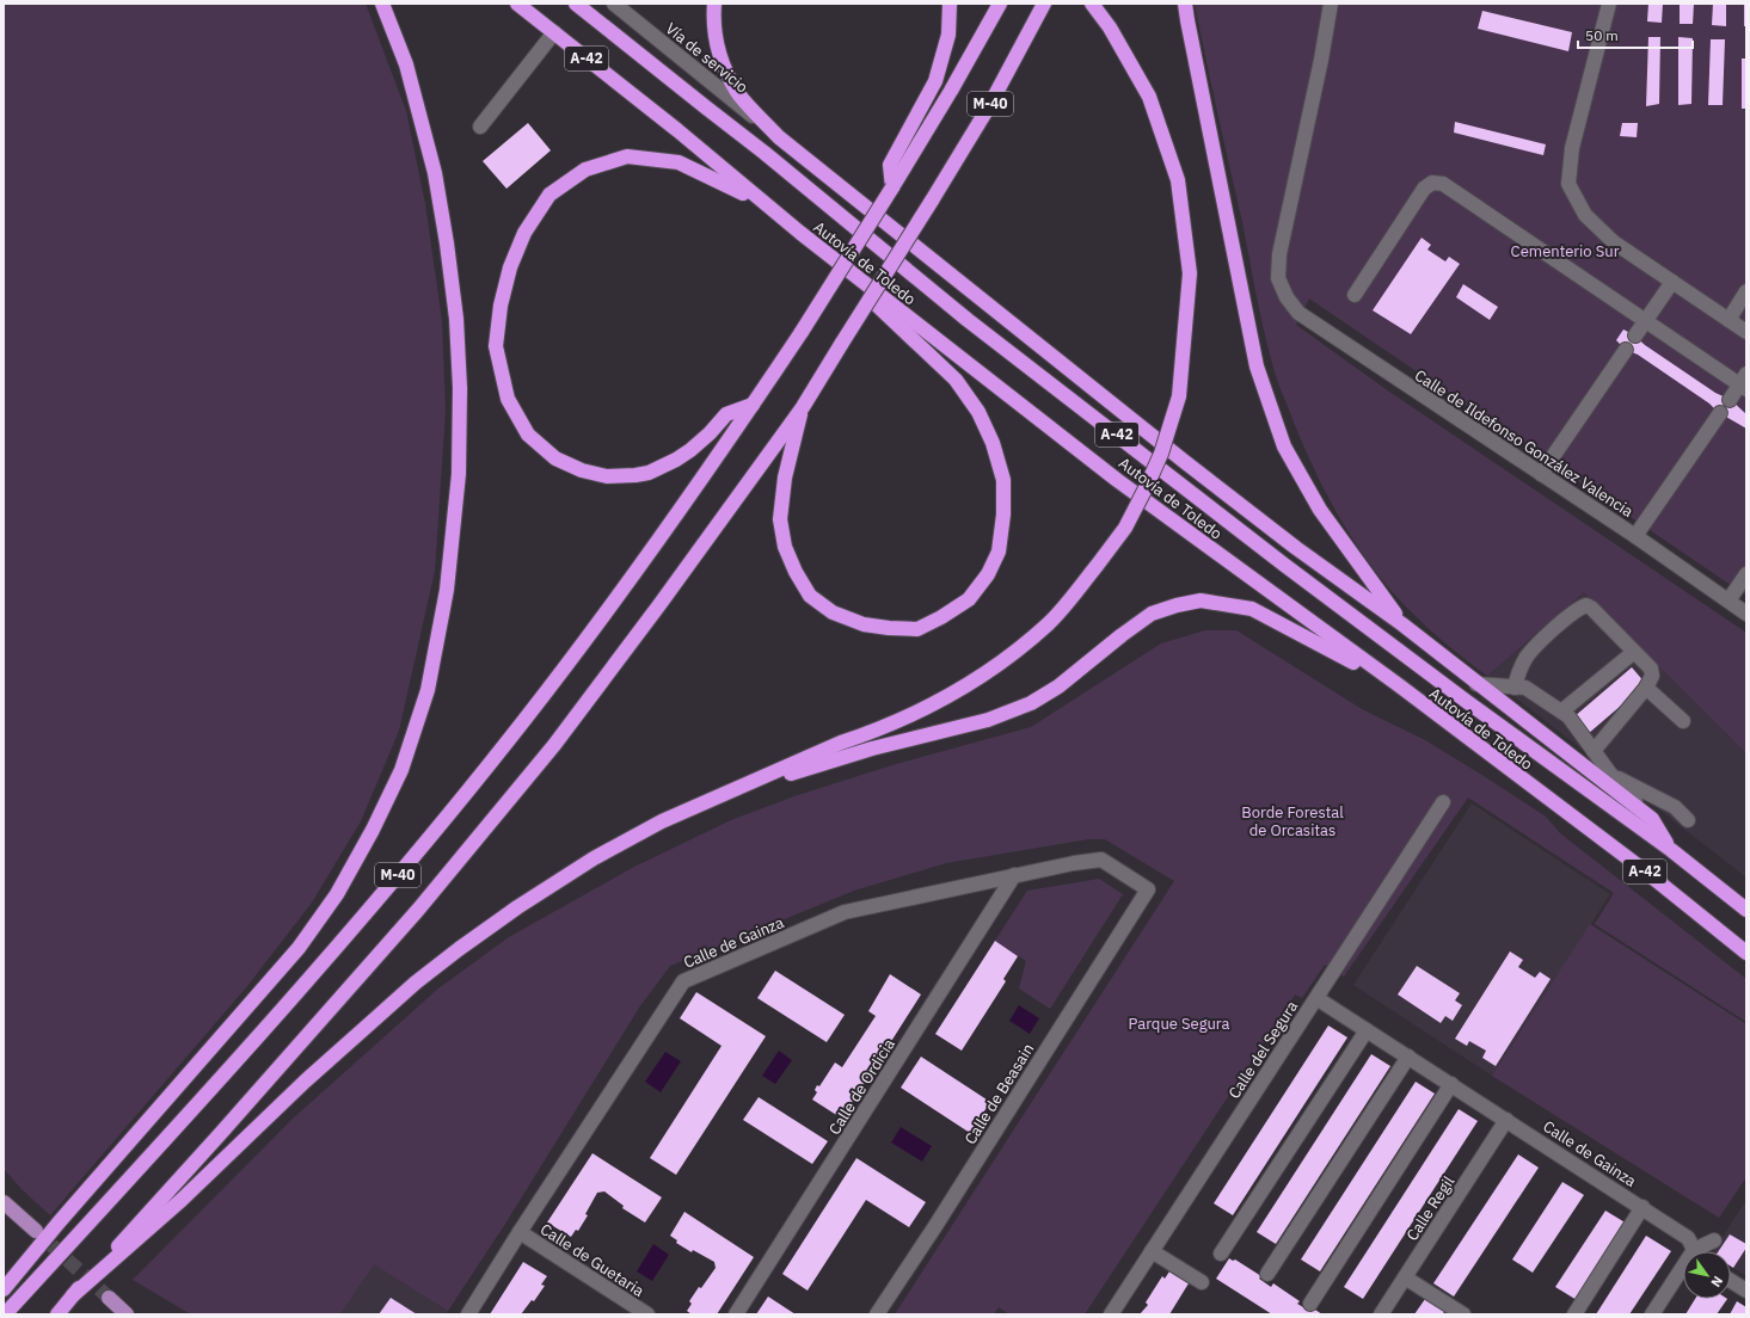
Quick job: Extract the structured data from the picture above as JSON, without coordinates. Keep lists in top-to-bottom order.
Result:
{
  "streets": {
    "highway": ["A-42", "M-40", "Autovía de Toledo"],
    "street": [
      "Vía de servicio",
      "Calle de Ildefonso González Valencia",
      "Calle de Gainza",
      "Calle del Segura",
      "Calle de Ordicia",
      "Calle de Beasain",
      "Calle Regil",
      "Calle de Guetaria"
    ]
  },
  "crossings": [
    ["Calle de Gainza", "Calle del Segura"],
    ["Calle de Gainza", "Calle de Ordicia"],
    ["Calle de Gainza", "Calle de Beasain"],
    ["Calle de Gainza", "Calle Regil"],
    ["Calle de Gainza", "Calle de Guetaria"]
  ],
  "parks": ["Cementerio Sur", "Borde Forestal de Orcasitas", "Parque Segura"],
  "scale_bar": "50 m",
  "north": "bottom right"
}
